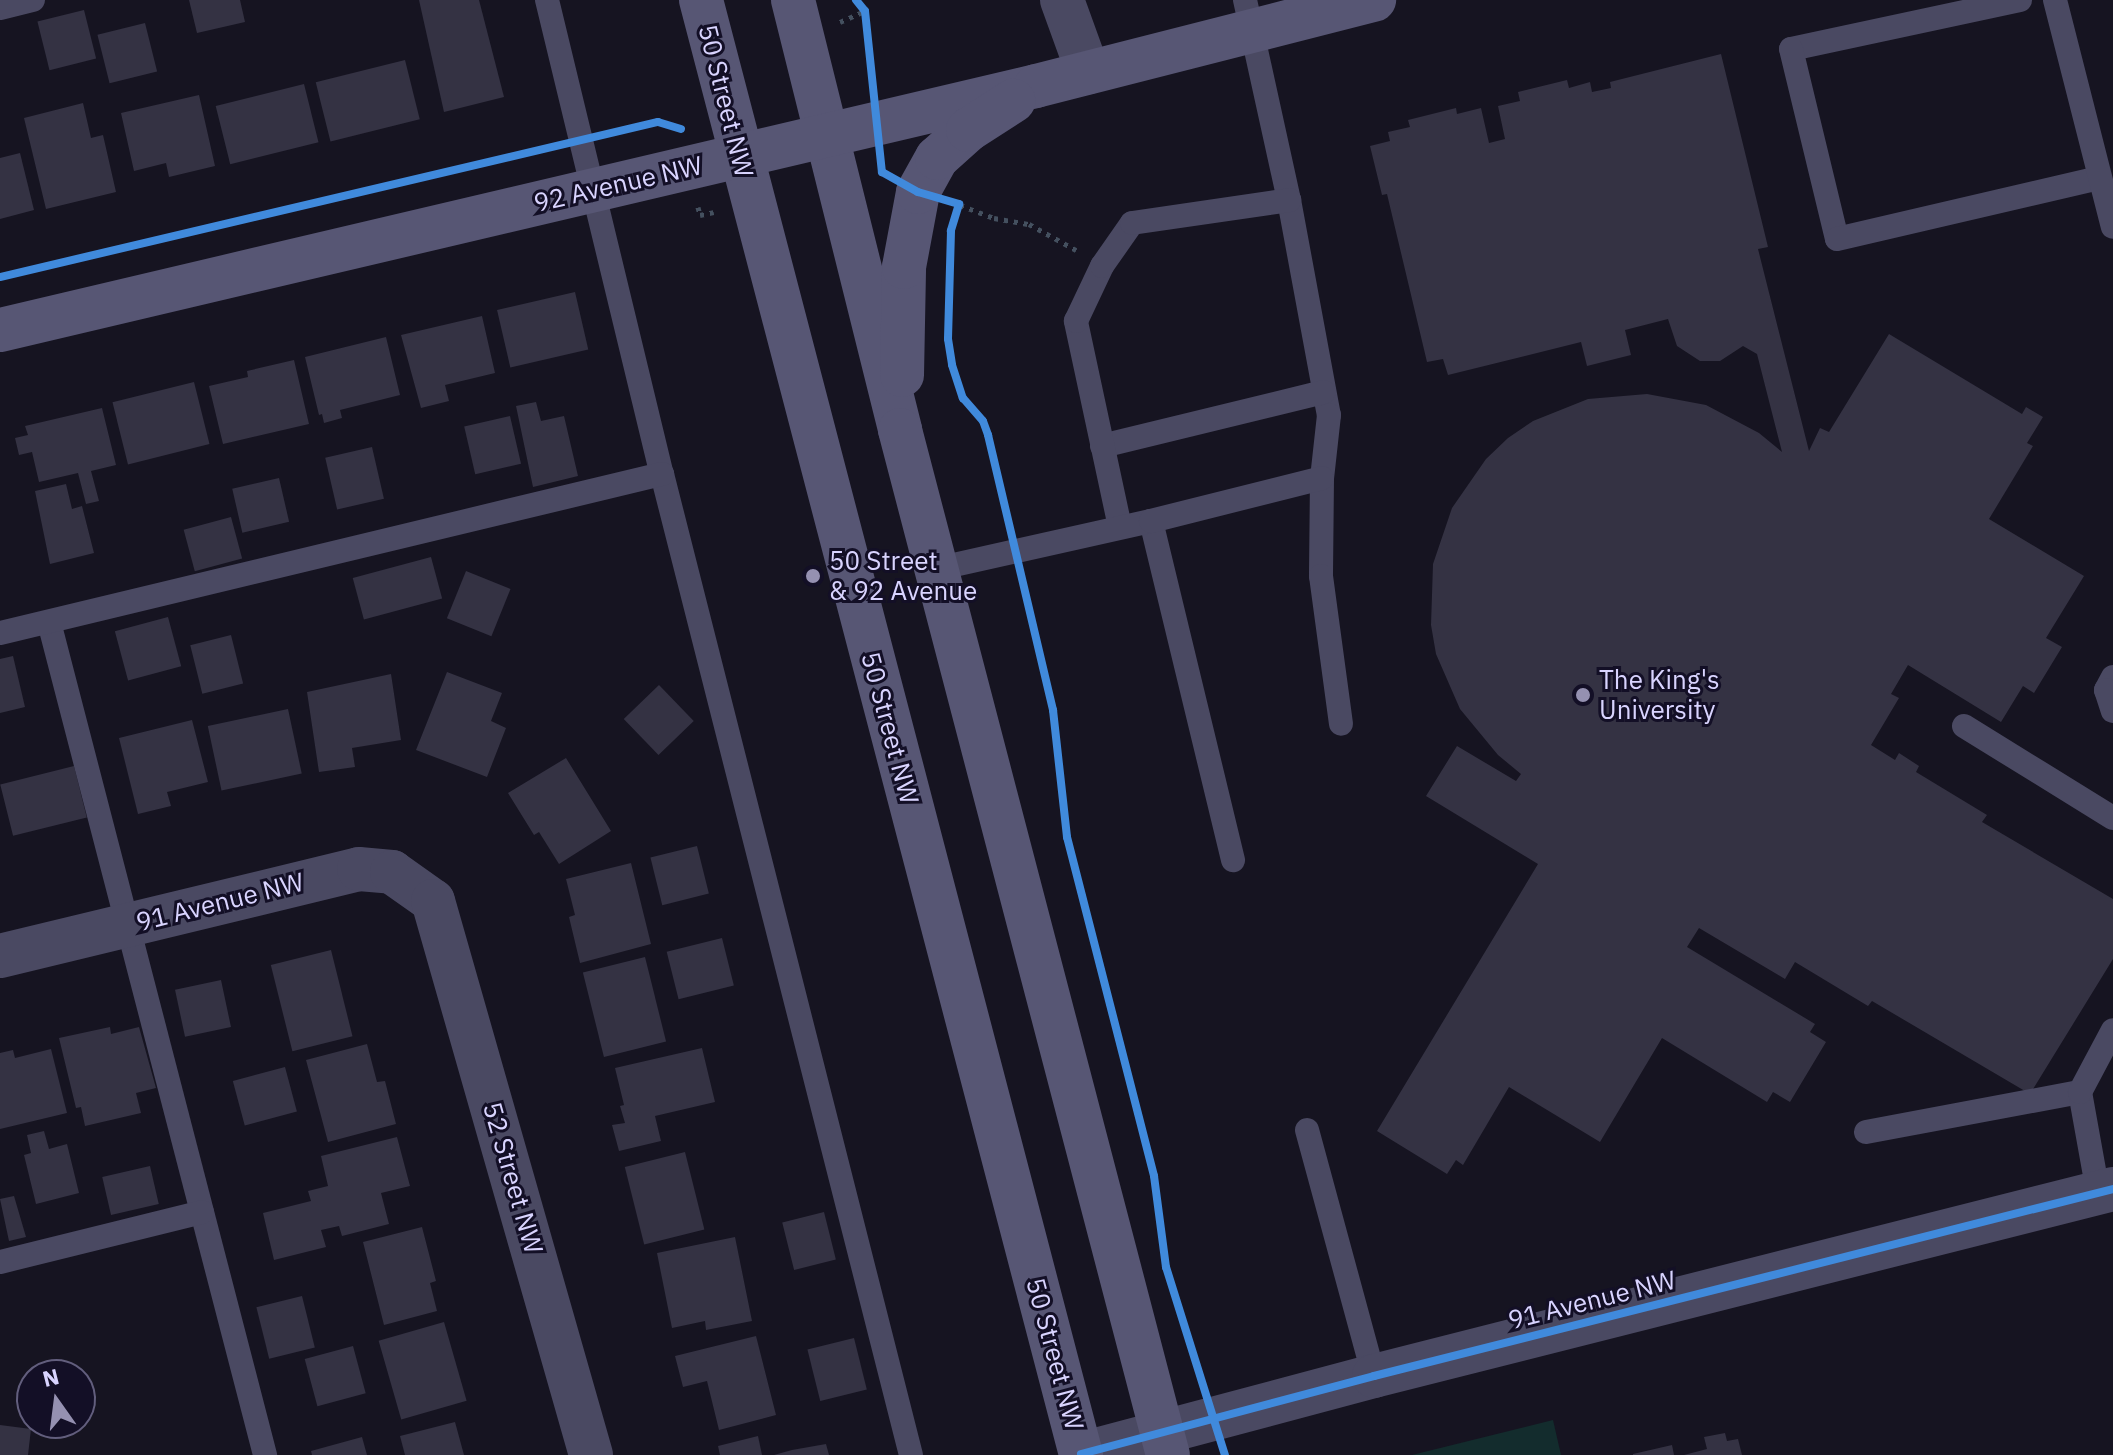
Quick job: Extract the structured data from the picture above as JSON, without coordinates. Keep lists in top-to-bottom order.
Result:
{
  "streets": {
    "main road": ["50 Street NW", "92 Avenue NW"],
    "street": ["91 Avenue NW", "52 Street NW"]
  },
  "crossings": [
    ["50 Street NW", "92 Avenue NW"],
    ["50 Street NW", "91 Avenue NW"],
    ["91 Avenue NW", "52 Street NW"]
  ],
  "places": ["50 Street & 92 Avenue", "The King's University"],
  "north": "top"
}
